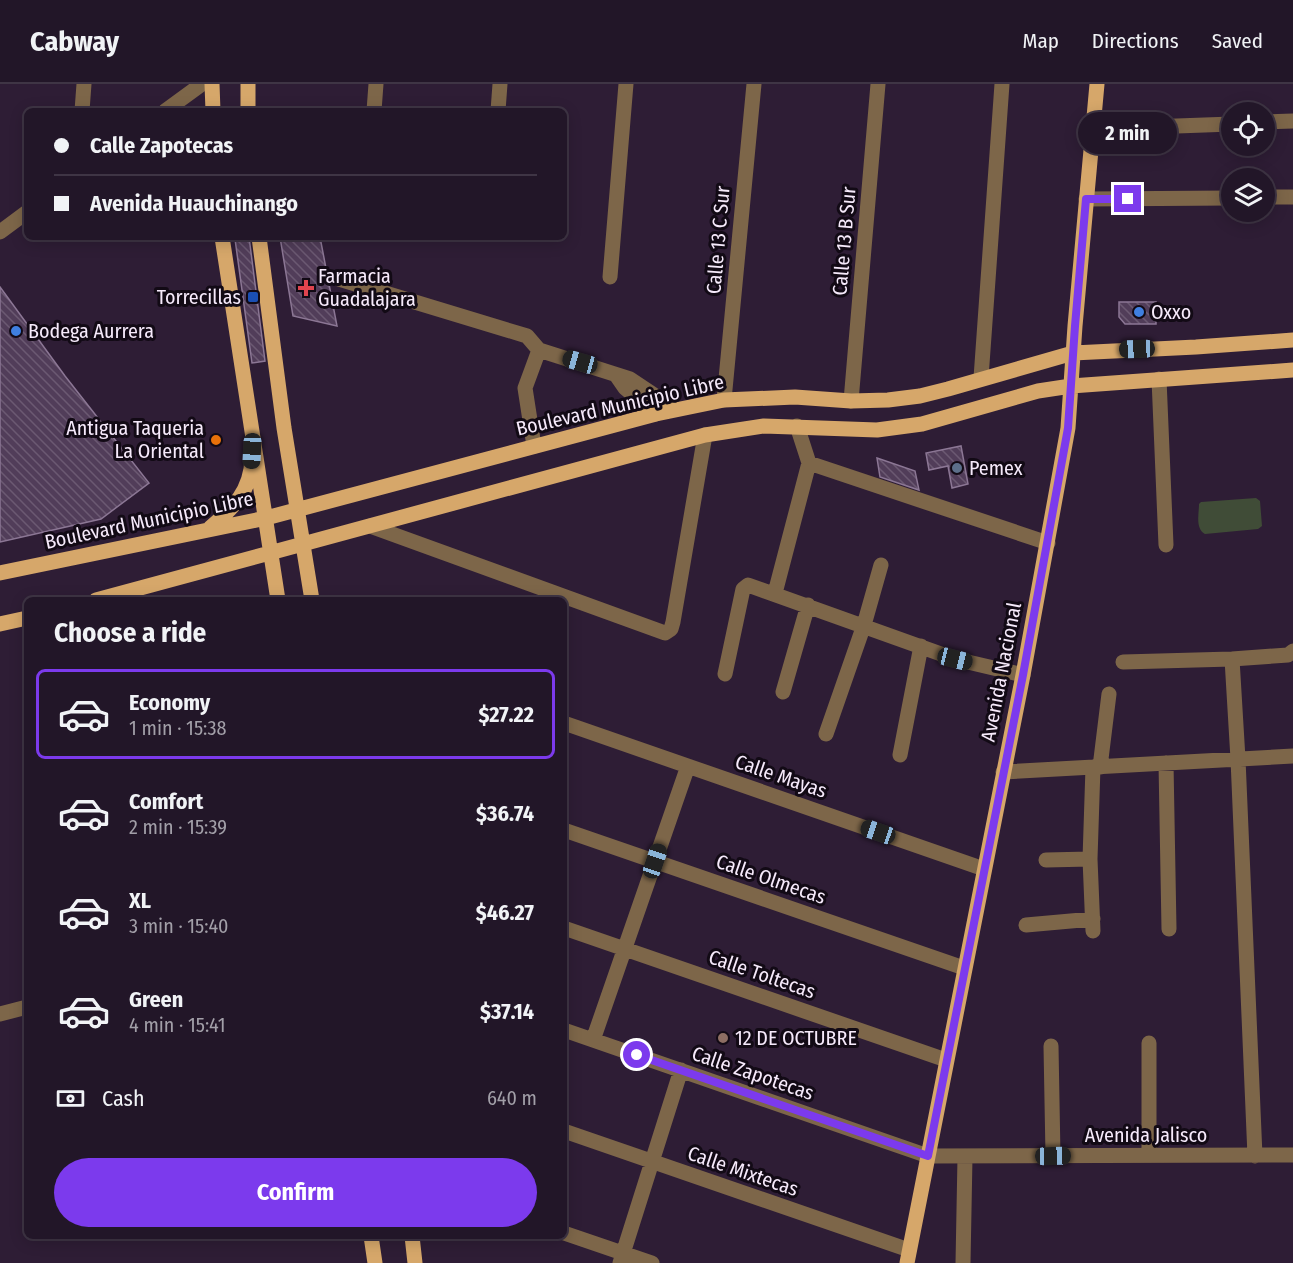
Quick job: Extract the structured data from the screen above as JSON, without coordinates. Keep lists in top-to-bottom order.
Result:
{
  "streets": {
    "main road": ["Boulevard Municipio Libre", "Avenida Nacional"],
    "street": [
      "Calle 13 C Sur",
      "Calle 13 B Sur",
      "Calle Mayas",
      "Calle Olmecas",
      "Calle Toltecas",
      "Calle Zapotecas",
      "Avenida Jalisco",
      "Calle Mixtecas"
    ]
  },
  "crossings": [
    ["Calle 13 C Sur", "Boulevard Municipio Libre"],
    ["Calle 13 B Sur", "Boulevard Municipio Libre"],
    ["Boulevard Municipio Libre", "Avenida Nacional"],
    ["Avenida Nacional", "Calle Mayas"],
    ["Avenida Nacional", "Calle Olmecas"],
    ["Avenida Nacional", "Calle Toltecas"],
    ["Avenida Nacional", "Calle Zapotecas"],
    ["Avenida Nacional", "Avenida Jalisco"],
    ["Avenida Nacional", "Calle Mixtecas"],
    ["Calle Zapotecas", "Avenida Jalisco"]
  ],
  "places": {
    "health": ["Farmacia Guadalajara"],
    "transit": ["Torrecillas"],
    "other": [
      "Oxxo",
      "Bodega Aurrera",
      "Antigua Taqueria La Oriental",
      "Pemex",
      "12 DE OCTUBRE"
    ]
  },
  "page": {
    "header": "Cabway",
    "nav": ["Map", "Directions", "Saved"],
    "banner": ["Calle Zapotecas", "Avenida Huauchinango"],
    "bubble": "2 min",
    "heading": "Choose a ride",
    "list": [
      {
        "name": "Economy",
        "note": "1 min · 15:38",
        "value": "$27.22"
      },
      {
        "name": "Comfort",
        "note": "2 min · 15:39",
        "value": "$36.74"
      },
      {
        "name": "XL",
        "note": "3 min · 15:40",
        "value": "$46.27"
      },
      {
        "name": "Green",
        "note": "4 min · 15:41",
        "value": "$37.14"
      }
    ],
    "pay": ["Cash", "640 m"],
    "buttons": "Confirm"
  }
}
